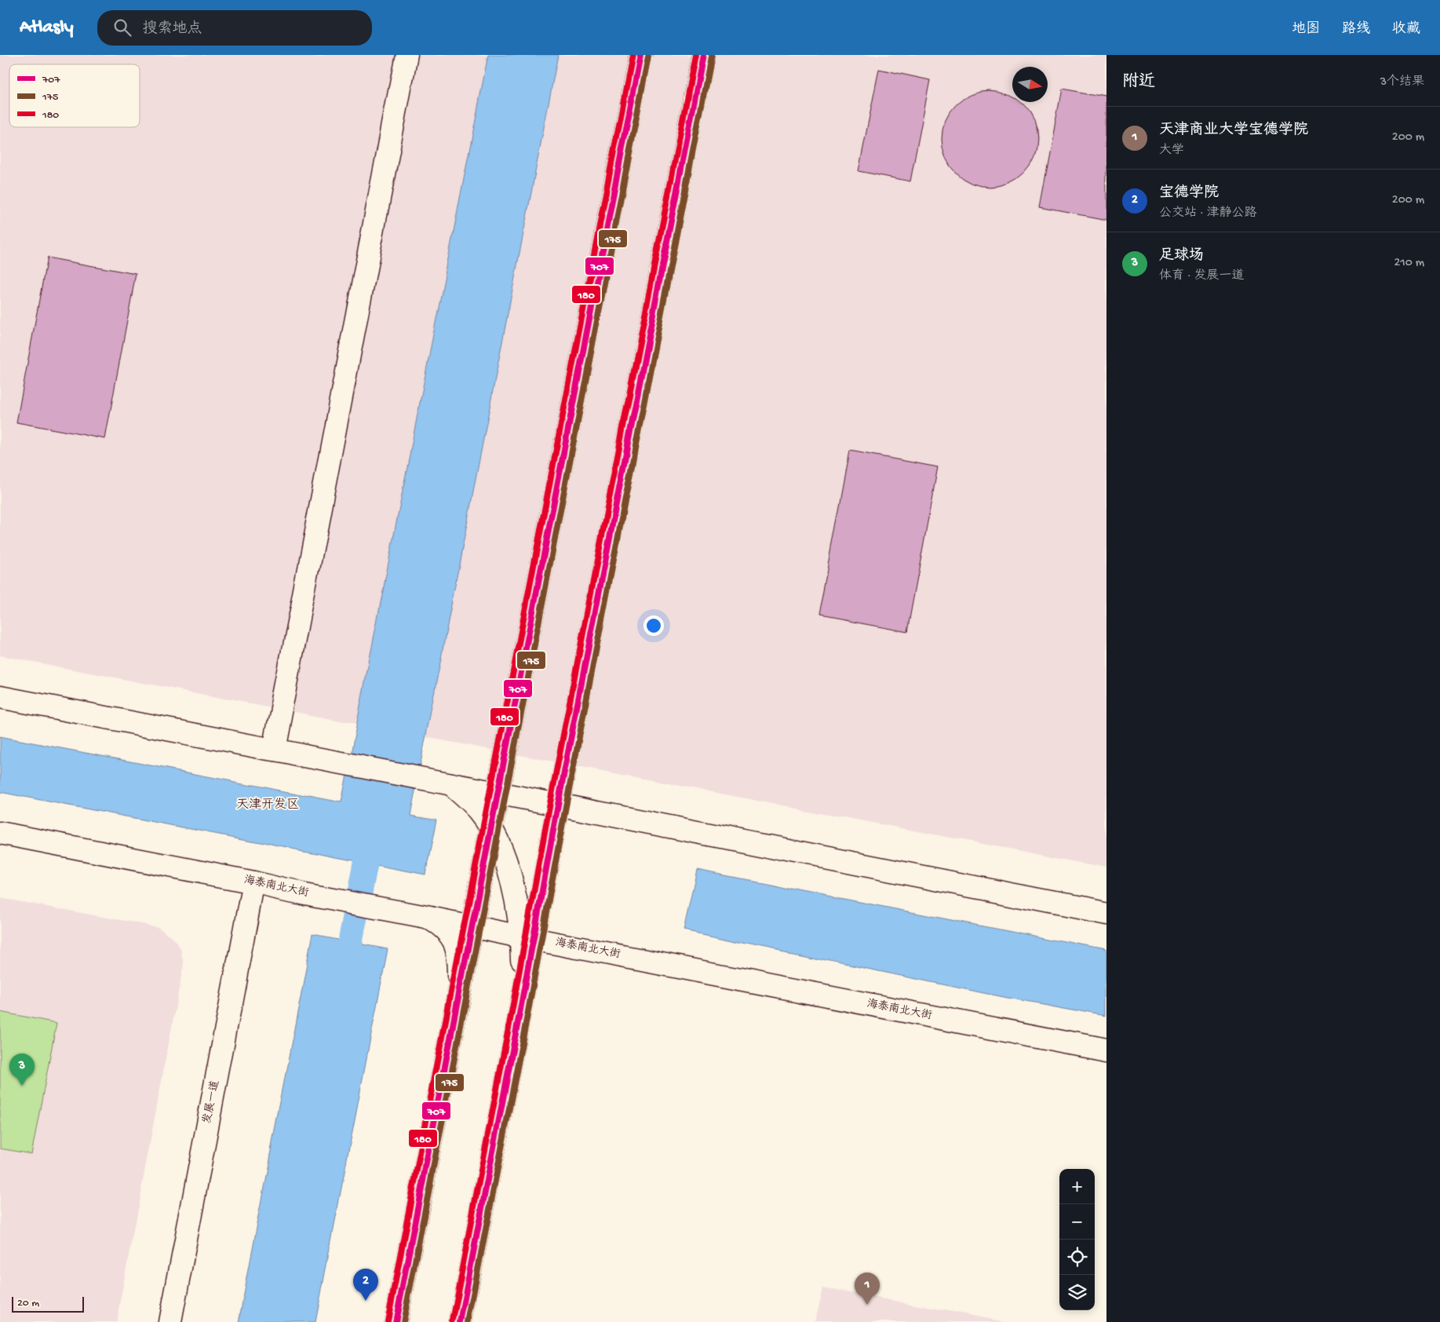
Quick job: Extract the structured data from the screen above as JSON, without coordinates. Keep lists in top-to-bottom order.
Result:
{
  "streets": {
    "main road": ["海泰南北大街", "发展一道"]
  },
  "crossings": [
    ["海泰南北大街", "发展一道"]
  ],
  "districts": ["天津开发区"],
  "lines": ["transit line 707", "transit line 180", "transit line 175"],
  "legend": ["707", "175", "180"],
  "scale_bar": "20 m",
  "north": "right",
  "page": {
    "header": "Atlasly",
    "search": "搜索地点",
    "nav": ["地图", "路线", "收藏"],
    "heading": ["附近", "3个结果"],
    "list": [
      {
        "mark": "1",
        "name": "天津商业大学宝德学院",
        "note": "大学",
        "value": "200 m"
      },
      {
        "mark": "2",
        "name": "宝德学院",
        "note": "公交站 · 津静公路",
        "value": "200 m"
      },
      {
        "mark": "3",
        "name": "足球场",
        "note": "体育 · 发展一道",
        "value": "210 m"
      }
    ],
    "pins": ["3", "2", "1"],
    "map_buttons": ["+", "−"],
    "scale": "20 m"
  }
}
